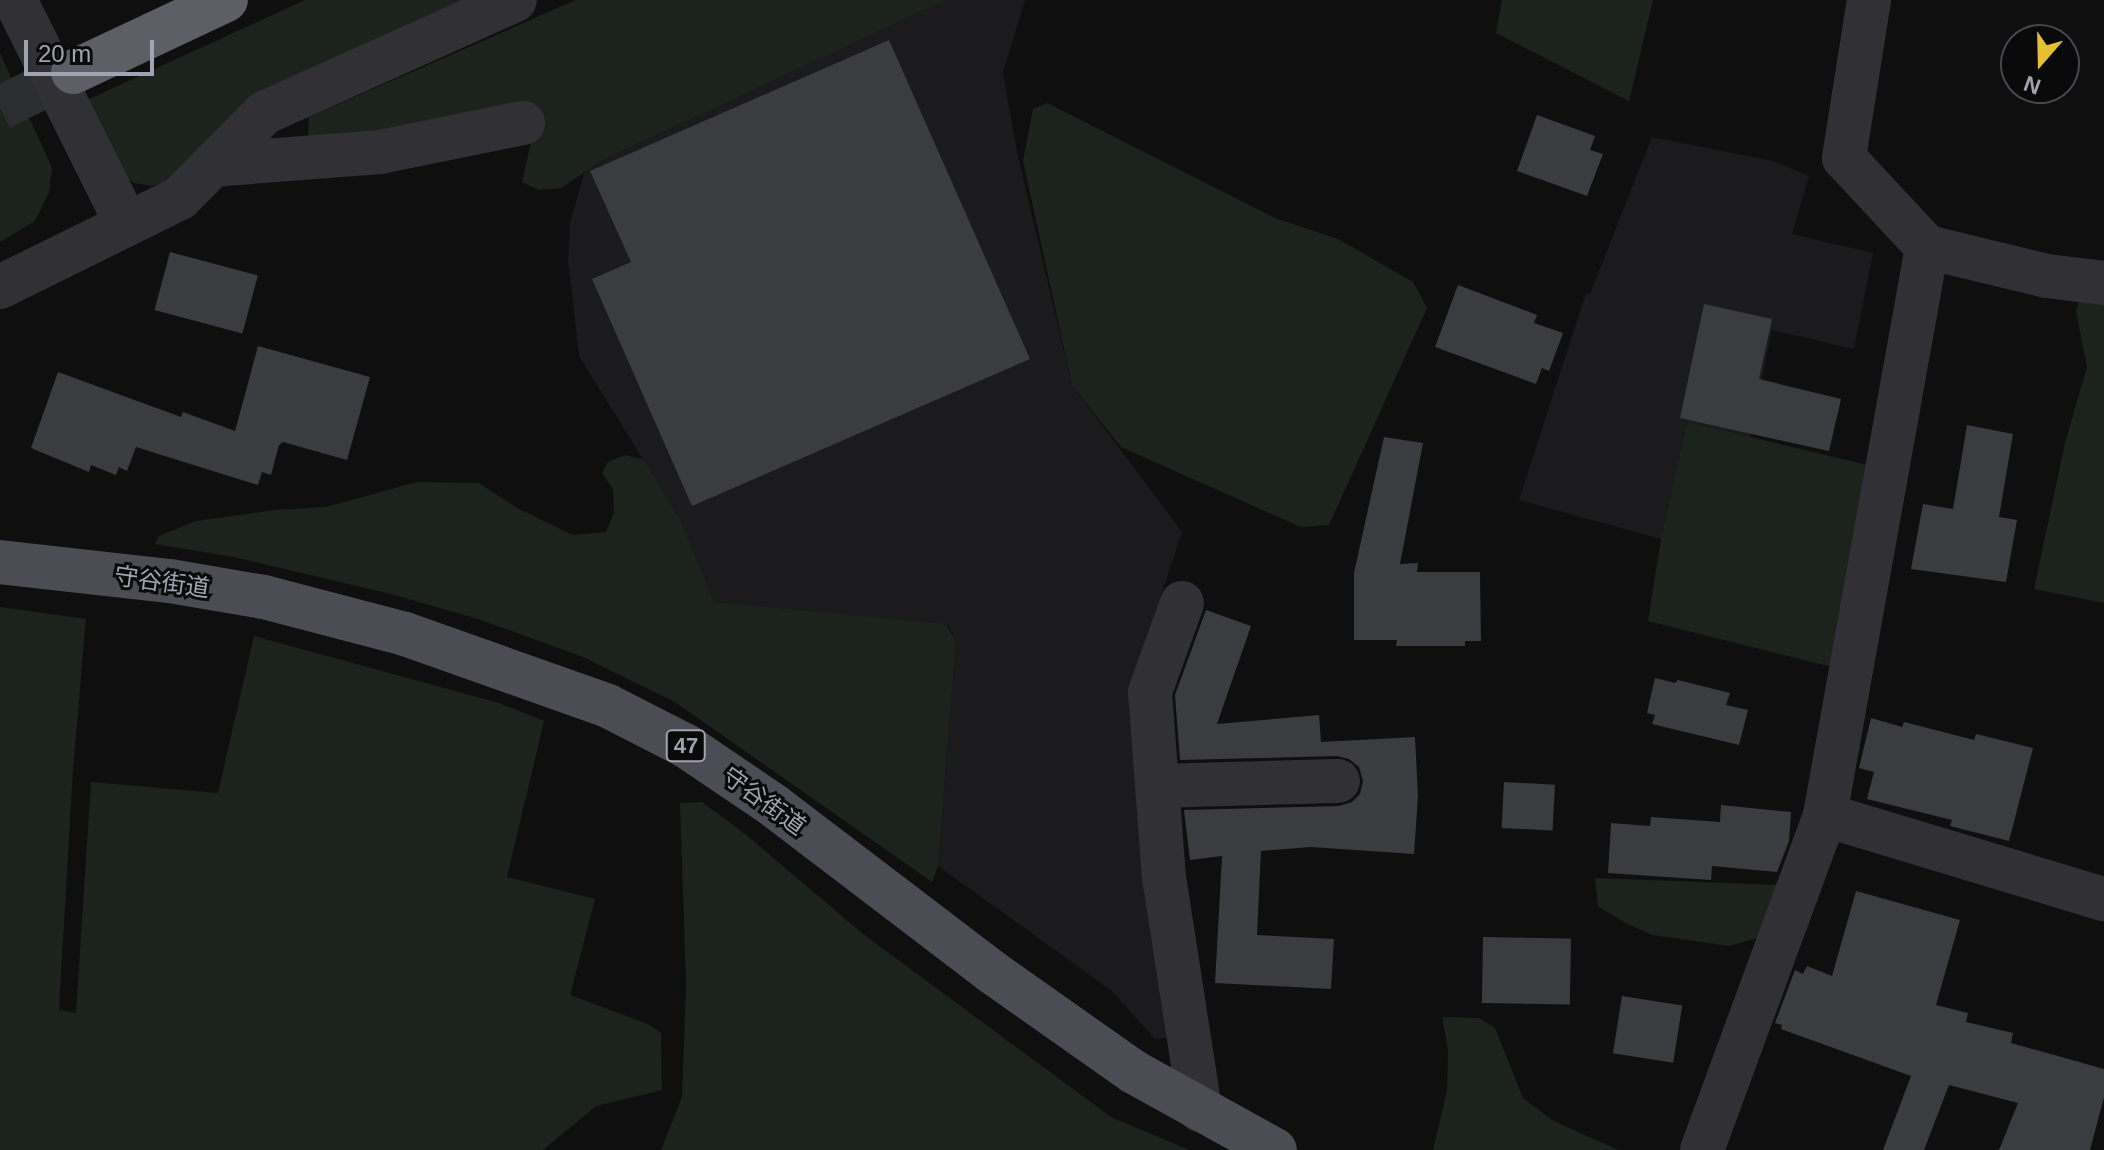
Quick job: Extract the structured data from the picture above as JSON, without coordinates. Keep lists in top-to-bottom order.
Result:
{
  "streets": {
    "main road": ["守谷街道", "47"]
  },
  "scale_bar": "20 m",
  "north": "bottom"
}
